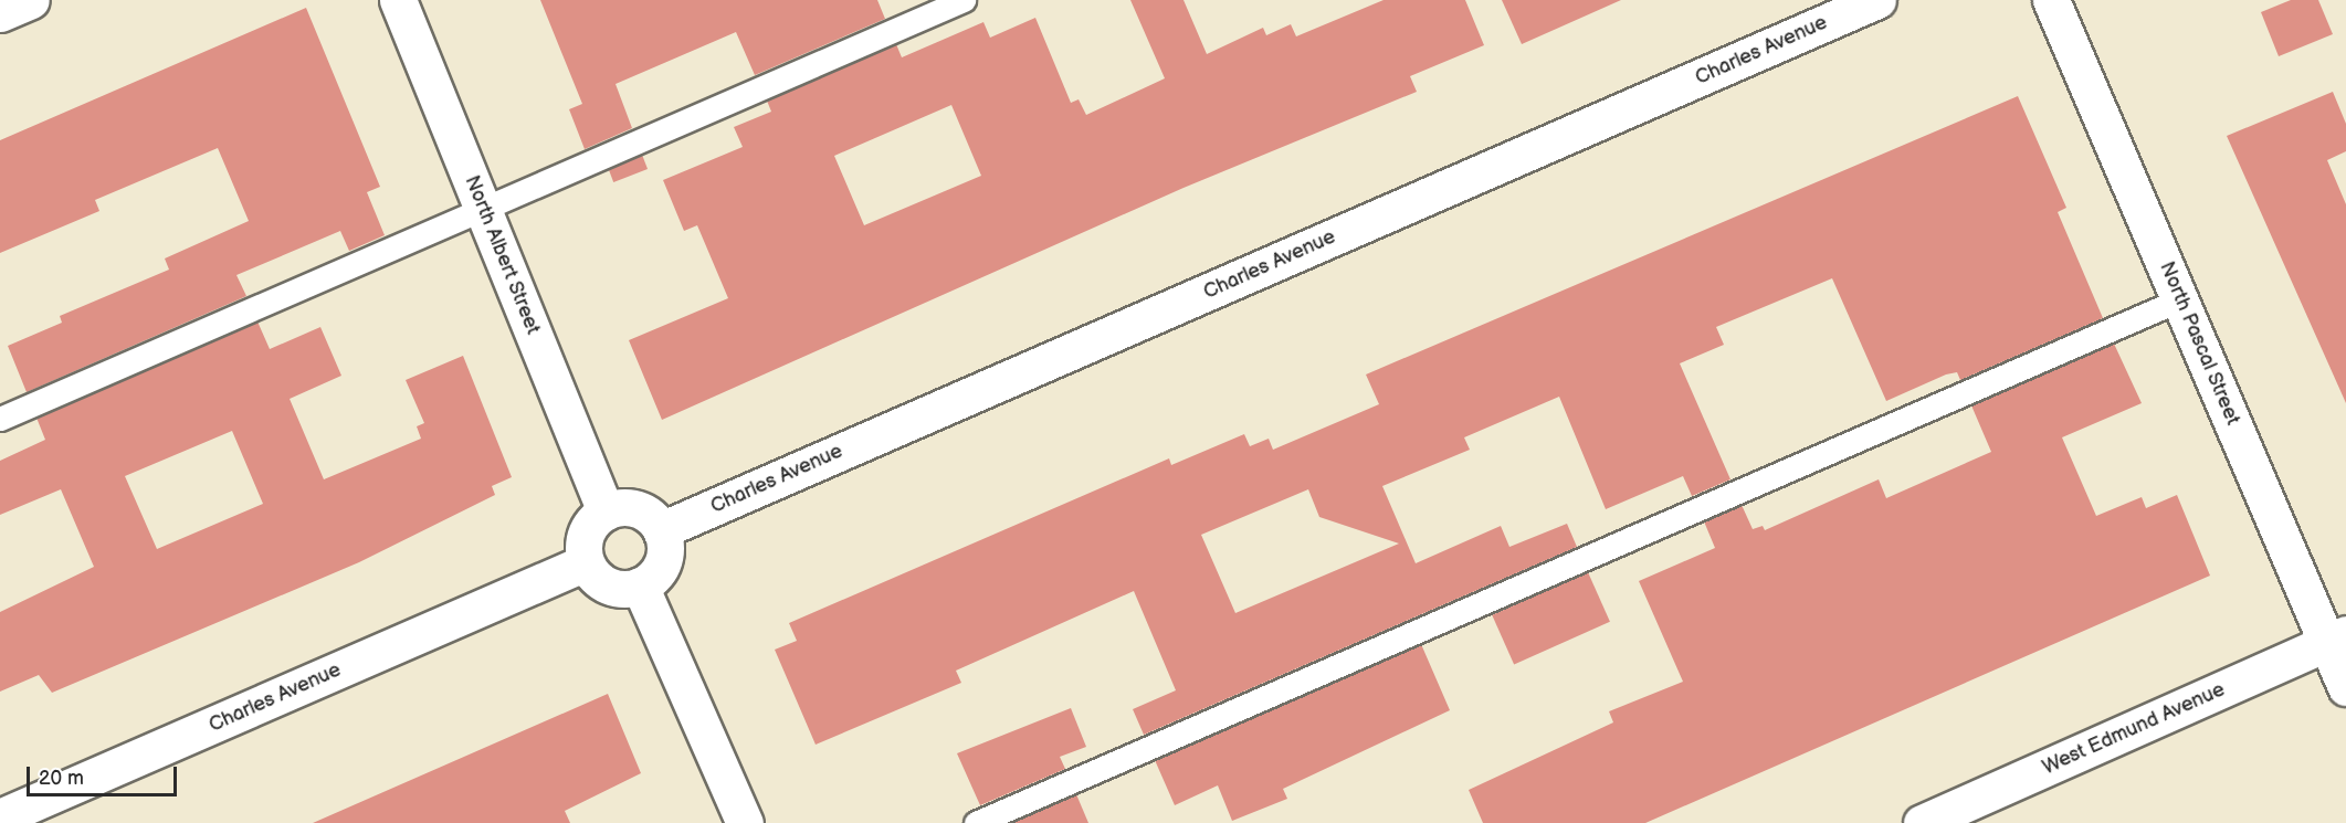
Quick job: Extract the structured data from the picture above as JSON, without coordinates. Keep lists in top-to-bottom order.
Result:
{
  "streets": {
    "street": [
      "Charles Avenue",
      "North Albert Street",
      "North Pascal Street",
      "West Edmund Avenue"
    ]
  },
  "crossings": [
    ["Charles Avenue", "North Albert Street"],
    ["North Pascal Street", "West Edmund Avenue"]
  ],
  "scale_bar": "20 m"
}
